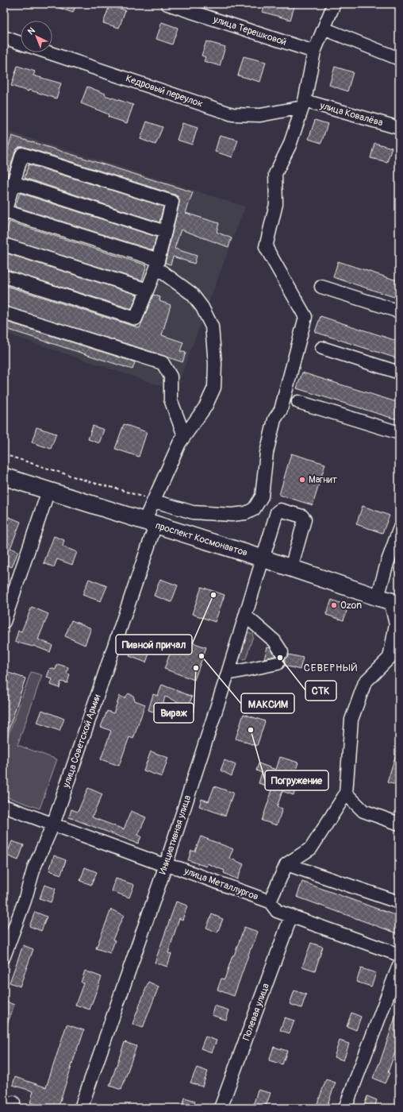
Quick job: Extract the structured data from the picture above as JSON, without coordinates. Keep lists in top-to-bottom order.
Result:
{
  "streets": {
    "main road": ["проспект Космонавтов"],
    "street": [
      "улица Терешковой",
      "Кедровый переулок",
      "улица Ковалёва",
      "улица Советской Армии",
      "Инициативная улица",
      "улица Металлургов",
      "Полевая улица"
    ]
  },
  "crossings": [
    ["Кедровый переулок", "улица Ковалёва"],
    ["проспект Космонавтов", "улица Советской Армии"],
    ["проспект Космонавтов", "Инициативная улица"],
    ["улица Советской Армии", "улица Металлургов"],
    ["Инициативная улица", "улица Металлургов"],
    ["улица Металлургов", "Полевая улица"]
  ],
  "districts": ["СЕВЕРНЫЙ"],
  "places": [
    "Магнит",
    "Пивной причал",
    "Ozon",
    "МАКСИМ",
    "СТК",
    "Вираж",
    "Погружение"
  ],
  "north": "top left"
}
